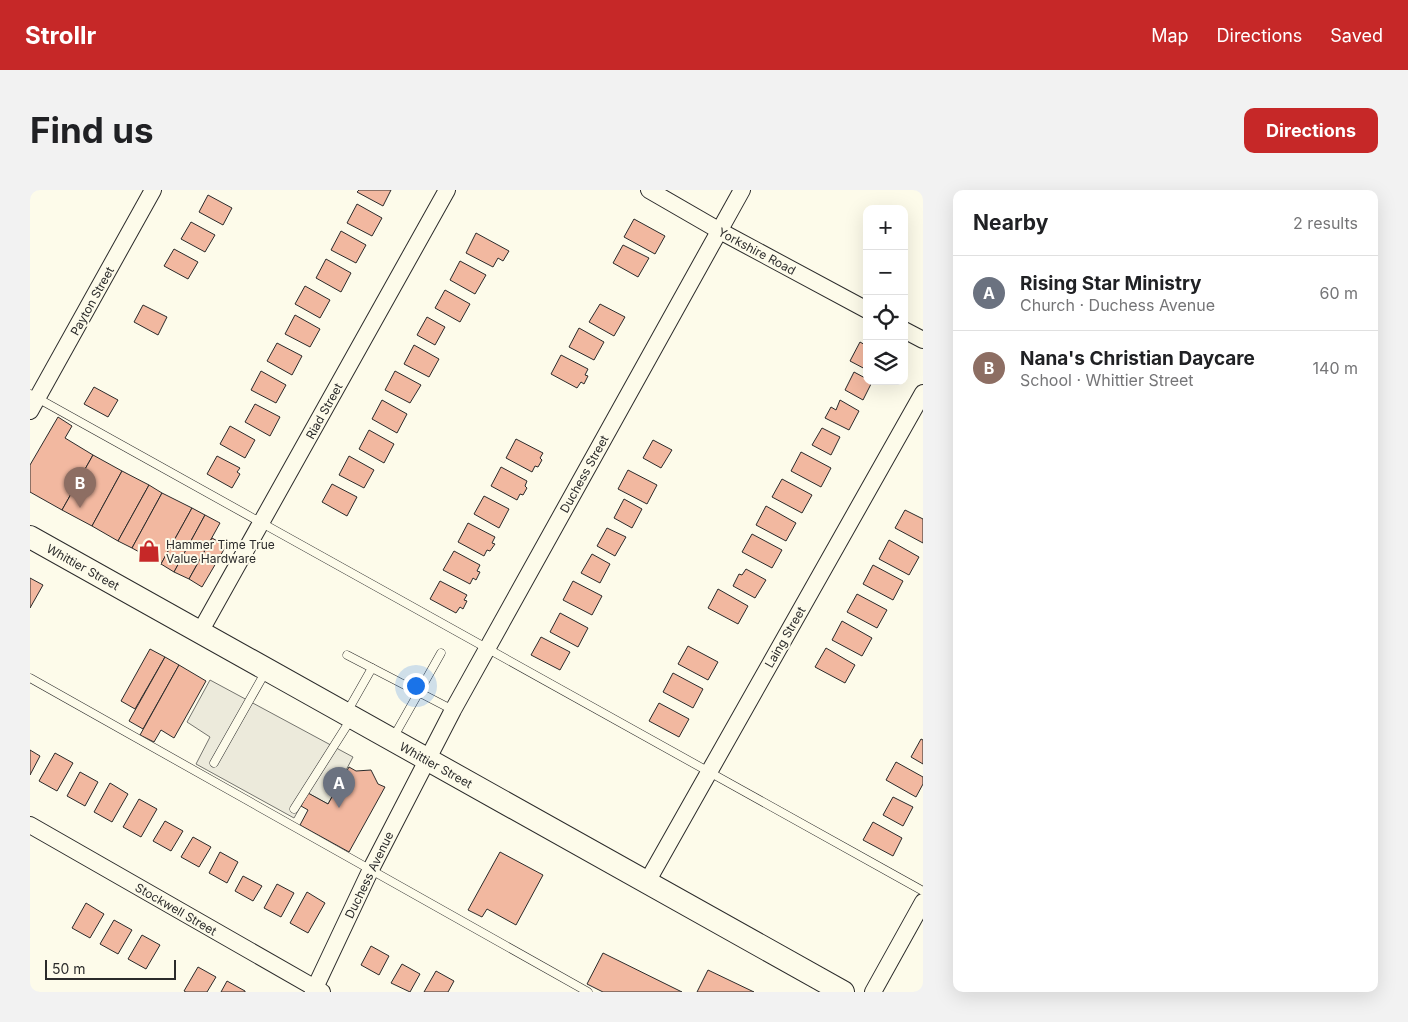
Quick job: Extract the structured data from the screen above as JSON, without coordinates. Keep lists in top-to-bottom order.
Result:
{
  "streets": {
    "street": [
      "Yorkshire Road",
      "Payton Street",
      "Riad Street",
      "Duchess Street",
      "Whittier Street",
      "Laing Street",
      "Duchess Avenue",
      "Stockwell Street"
    ]
  },
  "crossings": [
    ["Yorkshire Road", "Duchess Street"],
    ["Riad Street", "Whittier Street"],
    ["Duchess Street", "Whittier Street"],
    ["Duchess Street", "Duchess Avenue"],
    ["Whittier Street", "Laing Street"],
    ["Whittier Street", "Duchess Avenue"],
    ["Duchess Avenue", "Stockwell Street"]
  ],
  "places": {
    "shop": ["Hammer Time True Value Hardware"]
  },
  "scale_bar": "50 m",
  "page": {
    "header": "Strollr",
    "nav": ["Map", "Directions", "Saved"],
    "buttons": "Directions",
    "title": "Find us",
    "heading": ["Nearby", "2 results"],
    "map_buttons": ["+", "−"],
    "list": [
      {
        "mark": "A",
        "name": "Rising Star Ministry",
        "note": "Church · Duchess Avenue",
        "value": "60 m"
      },
      {
        "mark": "B",
        "name": "Nana's Christian Daycare",
        "note": "School · Whittier Street",
        "value": "140 m"
      }
    ],
    "pins": ["B", "A"],
    "scale": "50 m"
  }
}
